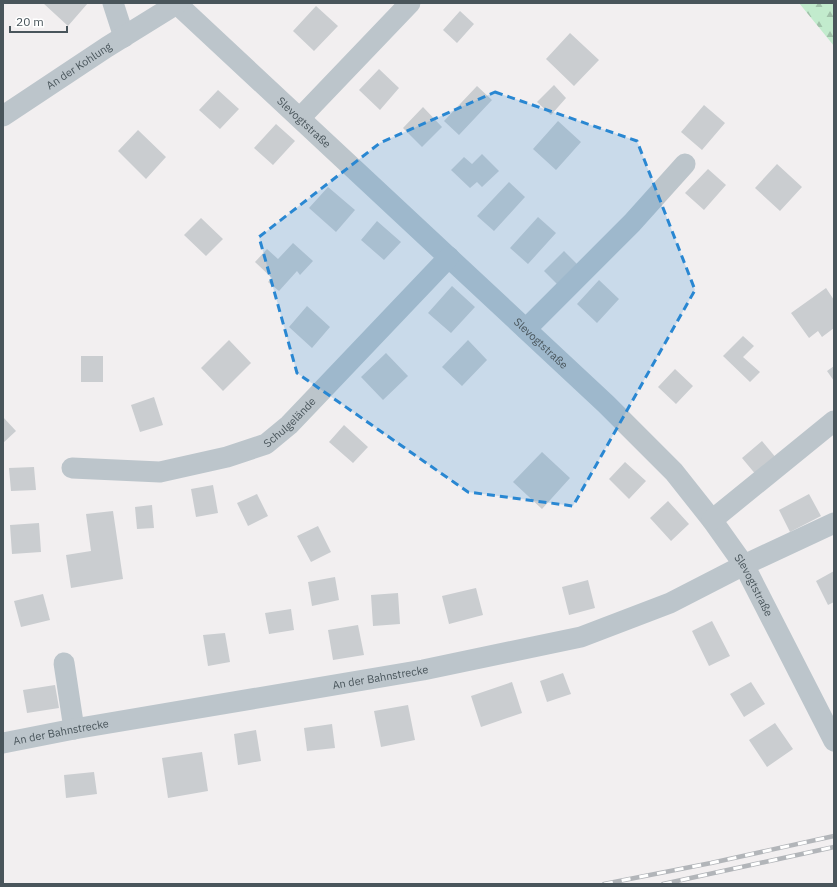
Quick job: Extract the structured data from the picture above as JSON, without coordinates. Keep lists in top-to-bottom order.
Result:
{
  "streets": {
    "street": [
      "An der Kohlung",
      "Slevogtstraße",
      "Schulgelände",
      "An der Bahnstrecke"
    ]
  },
  "crossings": [
    ["An der Kohlung", "Slevogtstraße"],
    ["Slevogtstraße", "Schulgelände"],
    ["Slevogtstraße", "An der Bahnstrecke"]
  ],
  "scale_bar": "20 m"
}
